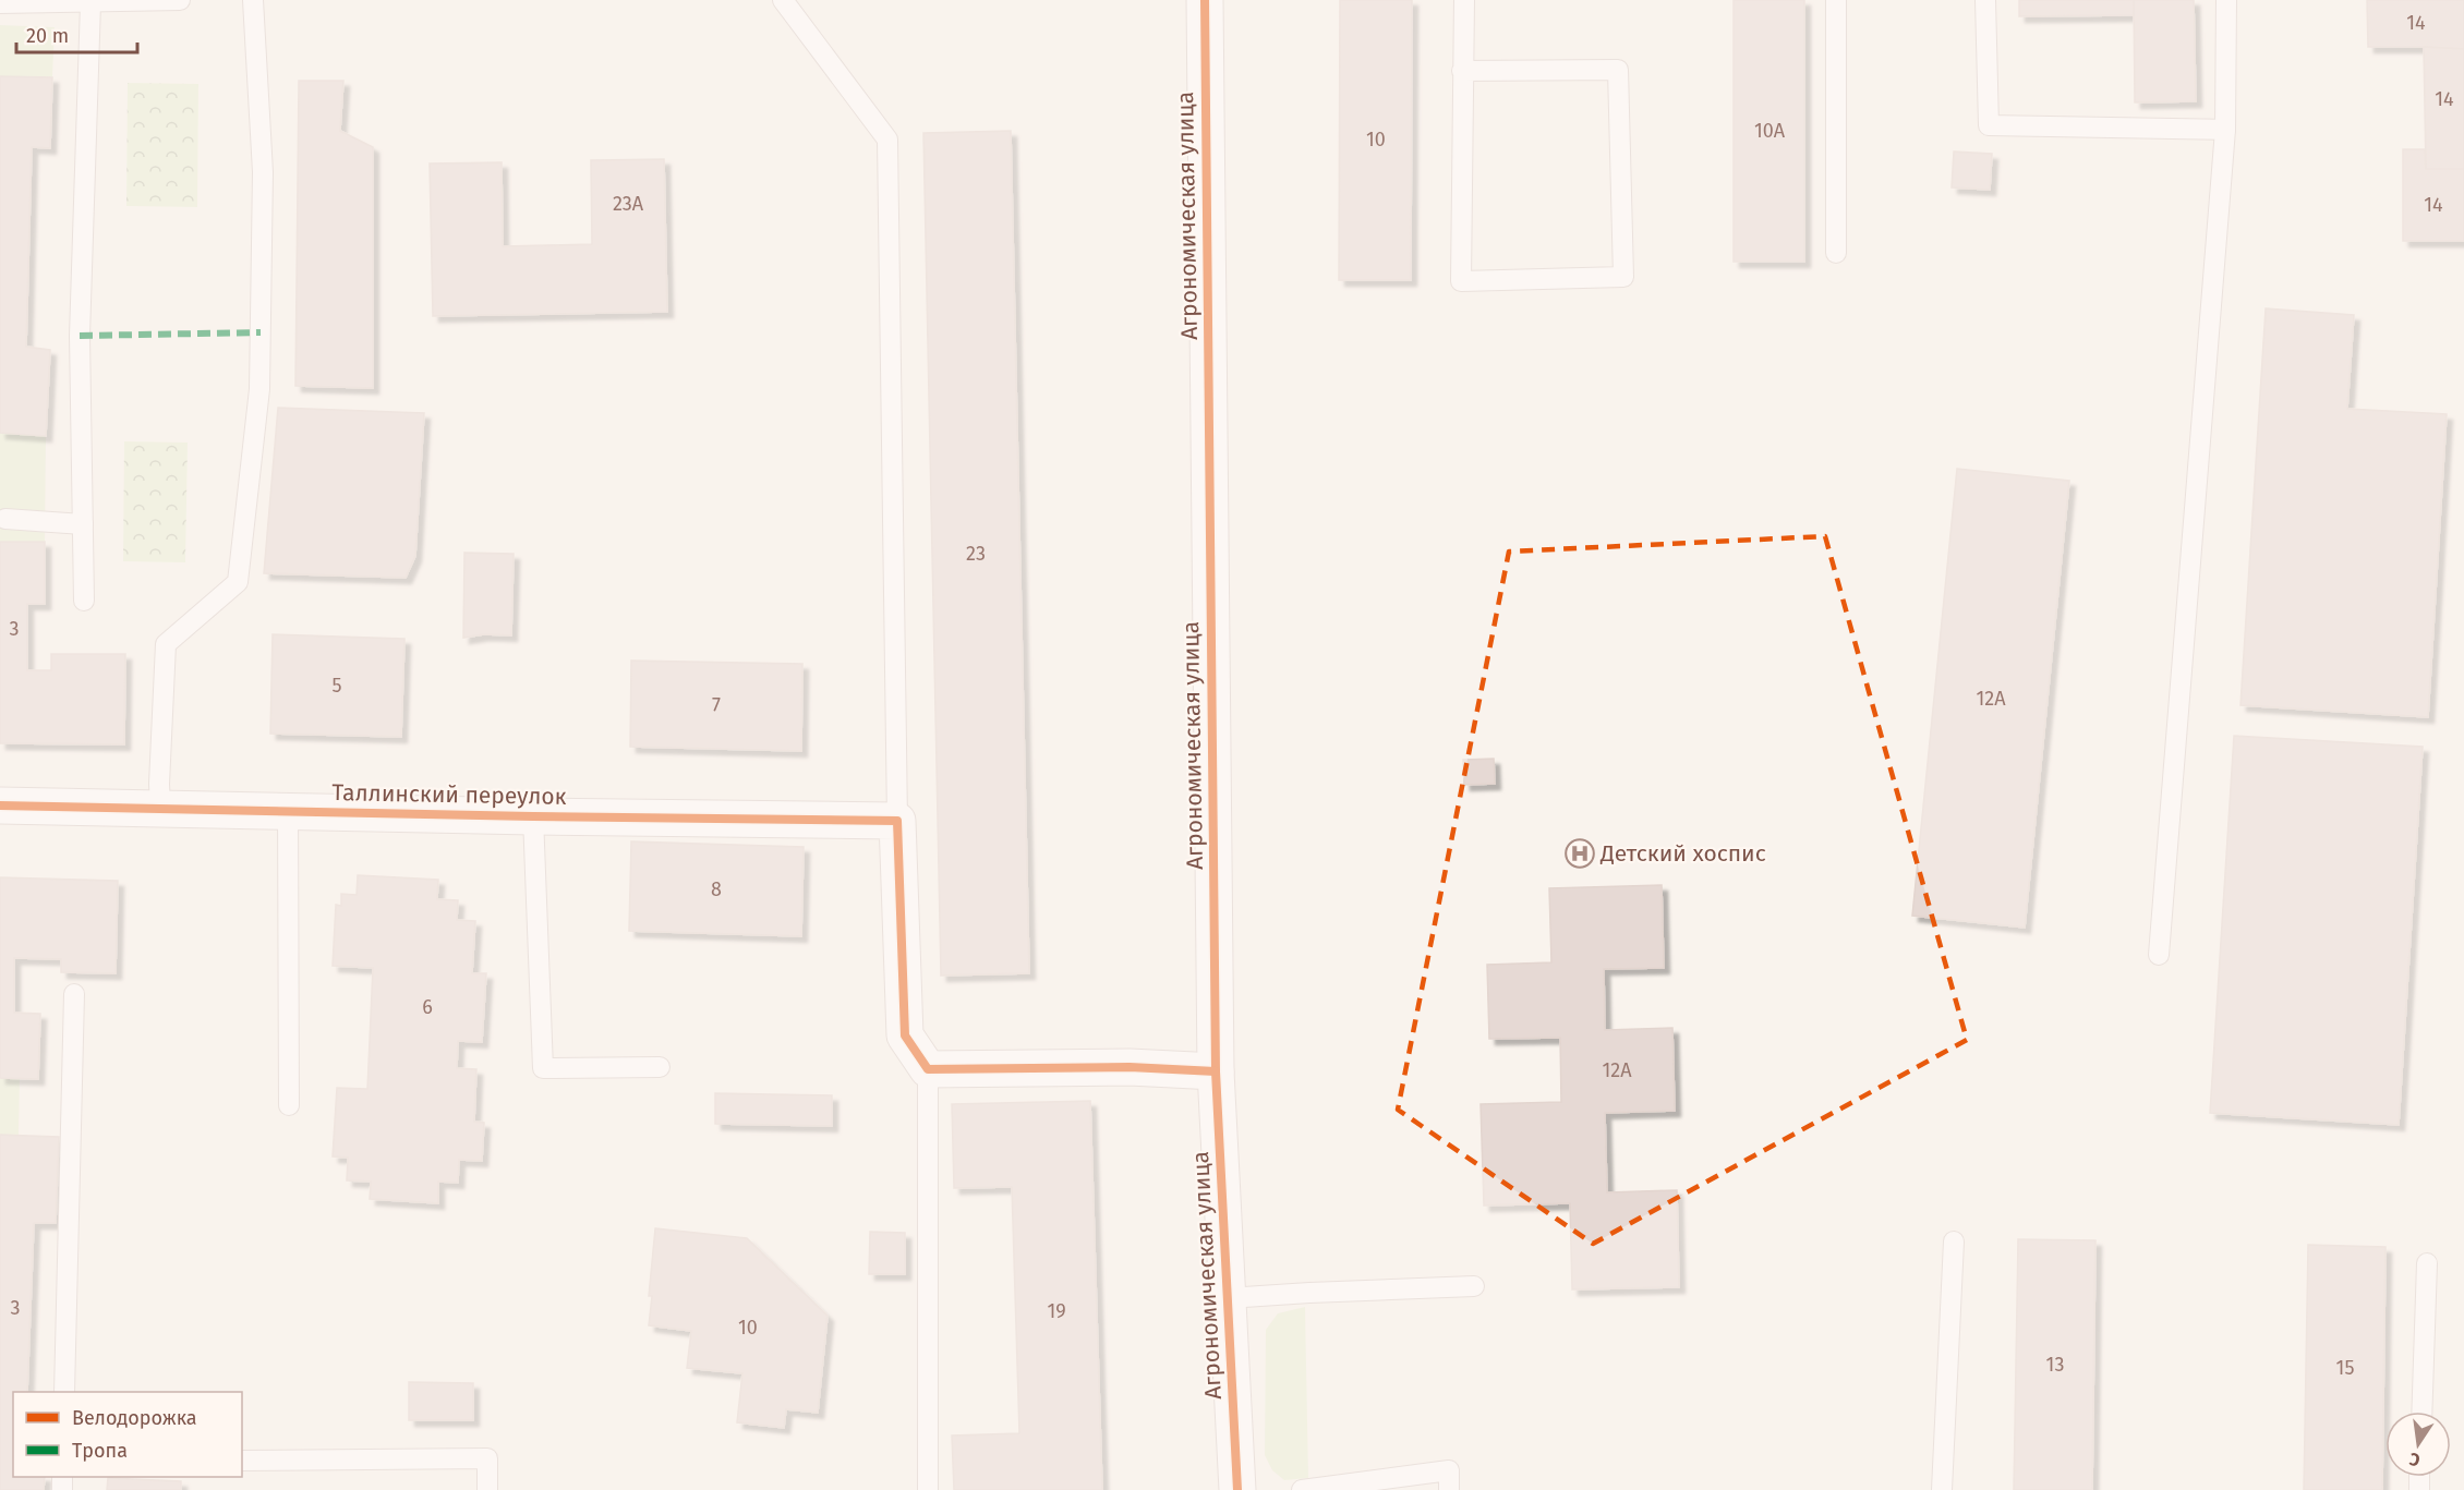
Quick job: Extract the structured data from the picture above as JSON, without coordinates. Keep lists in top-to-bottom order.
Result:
{
  "streets": {
    "street": ["Агрономическая улица", "Таллинский переулок"]
  },
  "places": {
    "hospital": ["Детский хоспис"]
  },
  "house_numbers": [
    "14",
    "14",
    "10А",
    "10",
    "23А",
    "14",
    "23",
    "3",
    "5",
    "12А",
    "7",
    "8",
    "6",
    "12А",
    "3",
    "19",
    "10",
    "13",
    "15"
  ],
  "legend": ["Велодорожка", "Тропа"],
  "scale_bar": "20 m",
  "north": "bottom"
}
